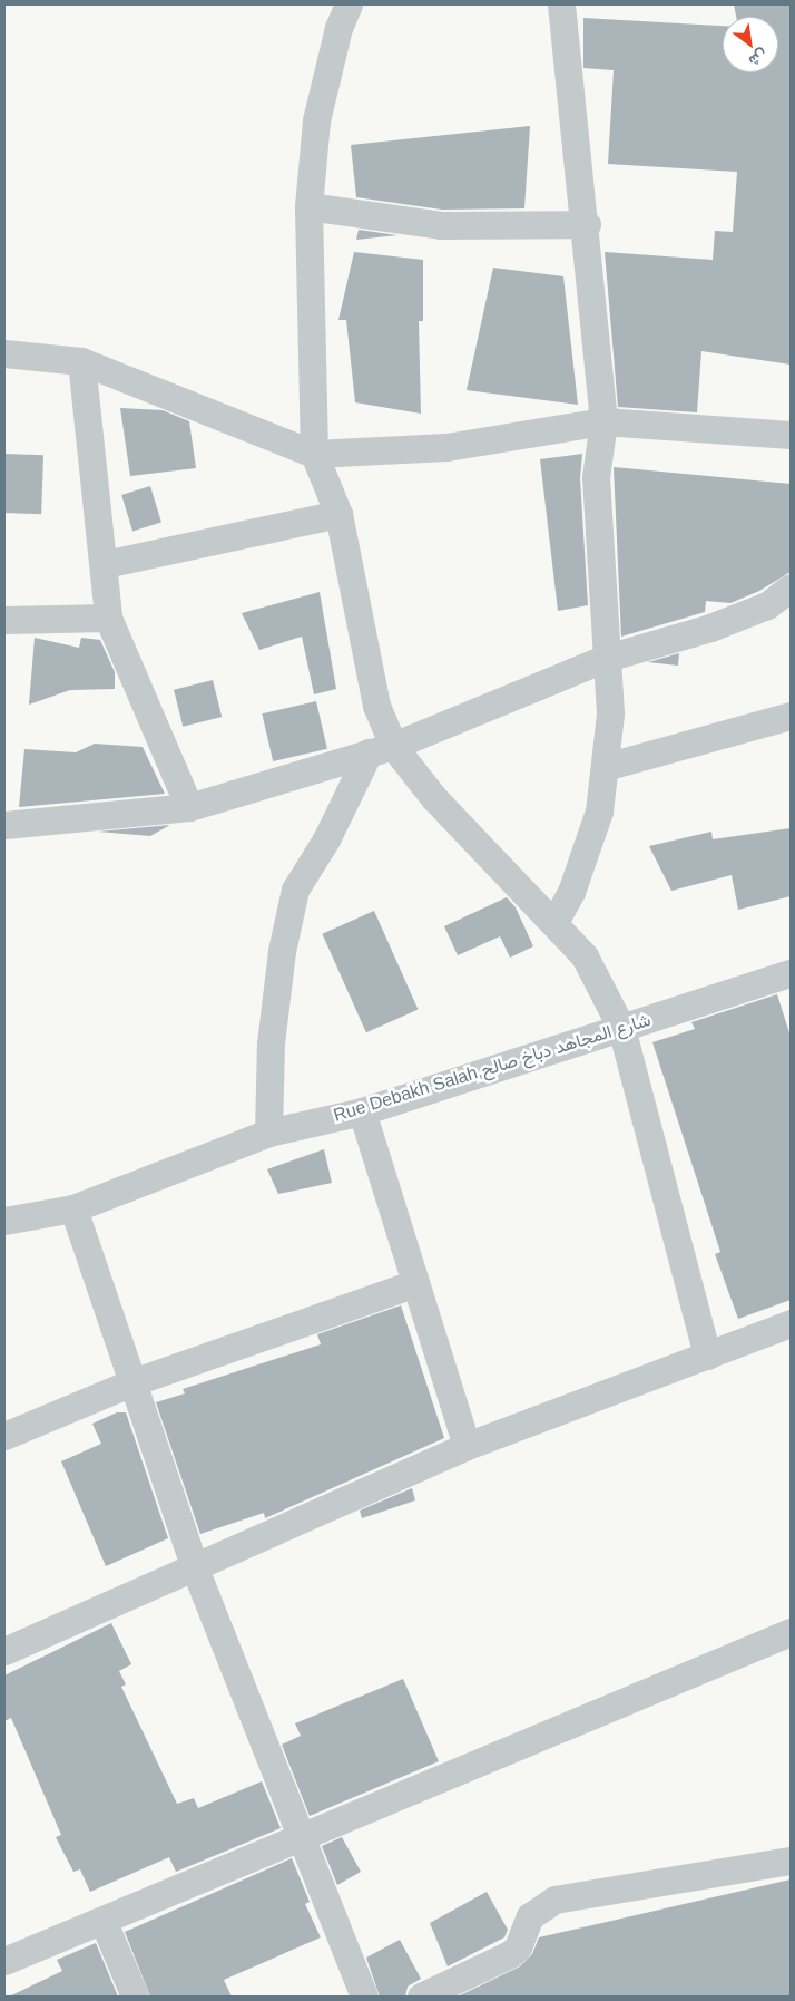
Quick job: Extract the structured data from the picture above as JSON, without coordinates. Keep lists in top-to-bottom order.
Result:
{
  "streets": {
    "street": ["Rue Debakh Salah,شارع المجاهد دباخ صالح"]
  },
  "north": "bottom right"
}
